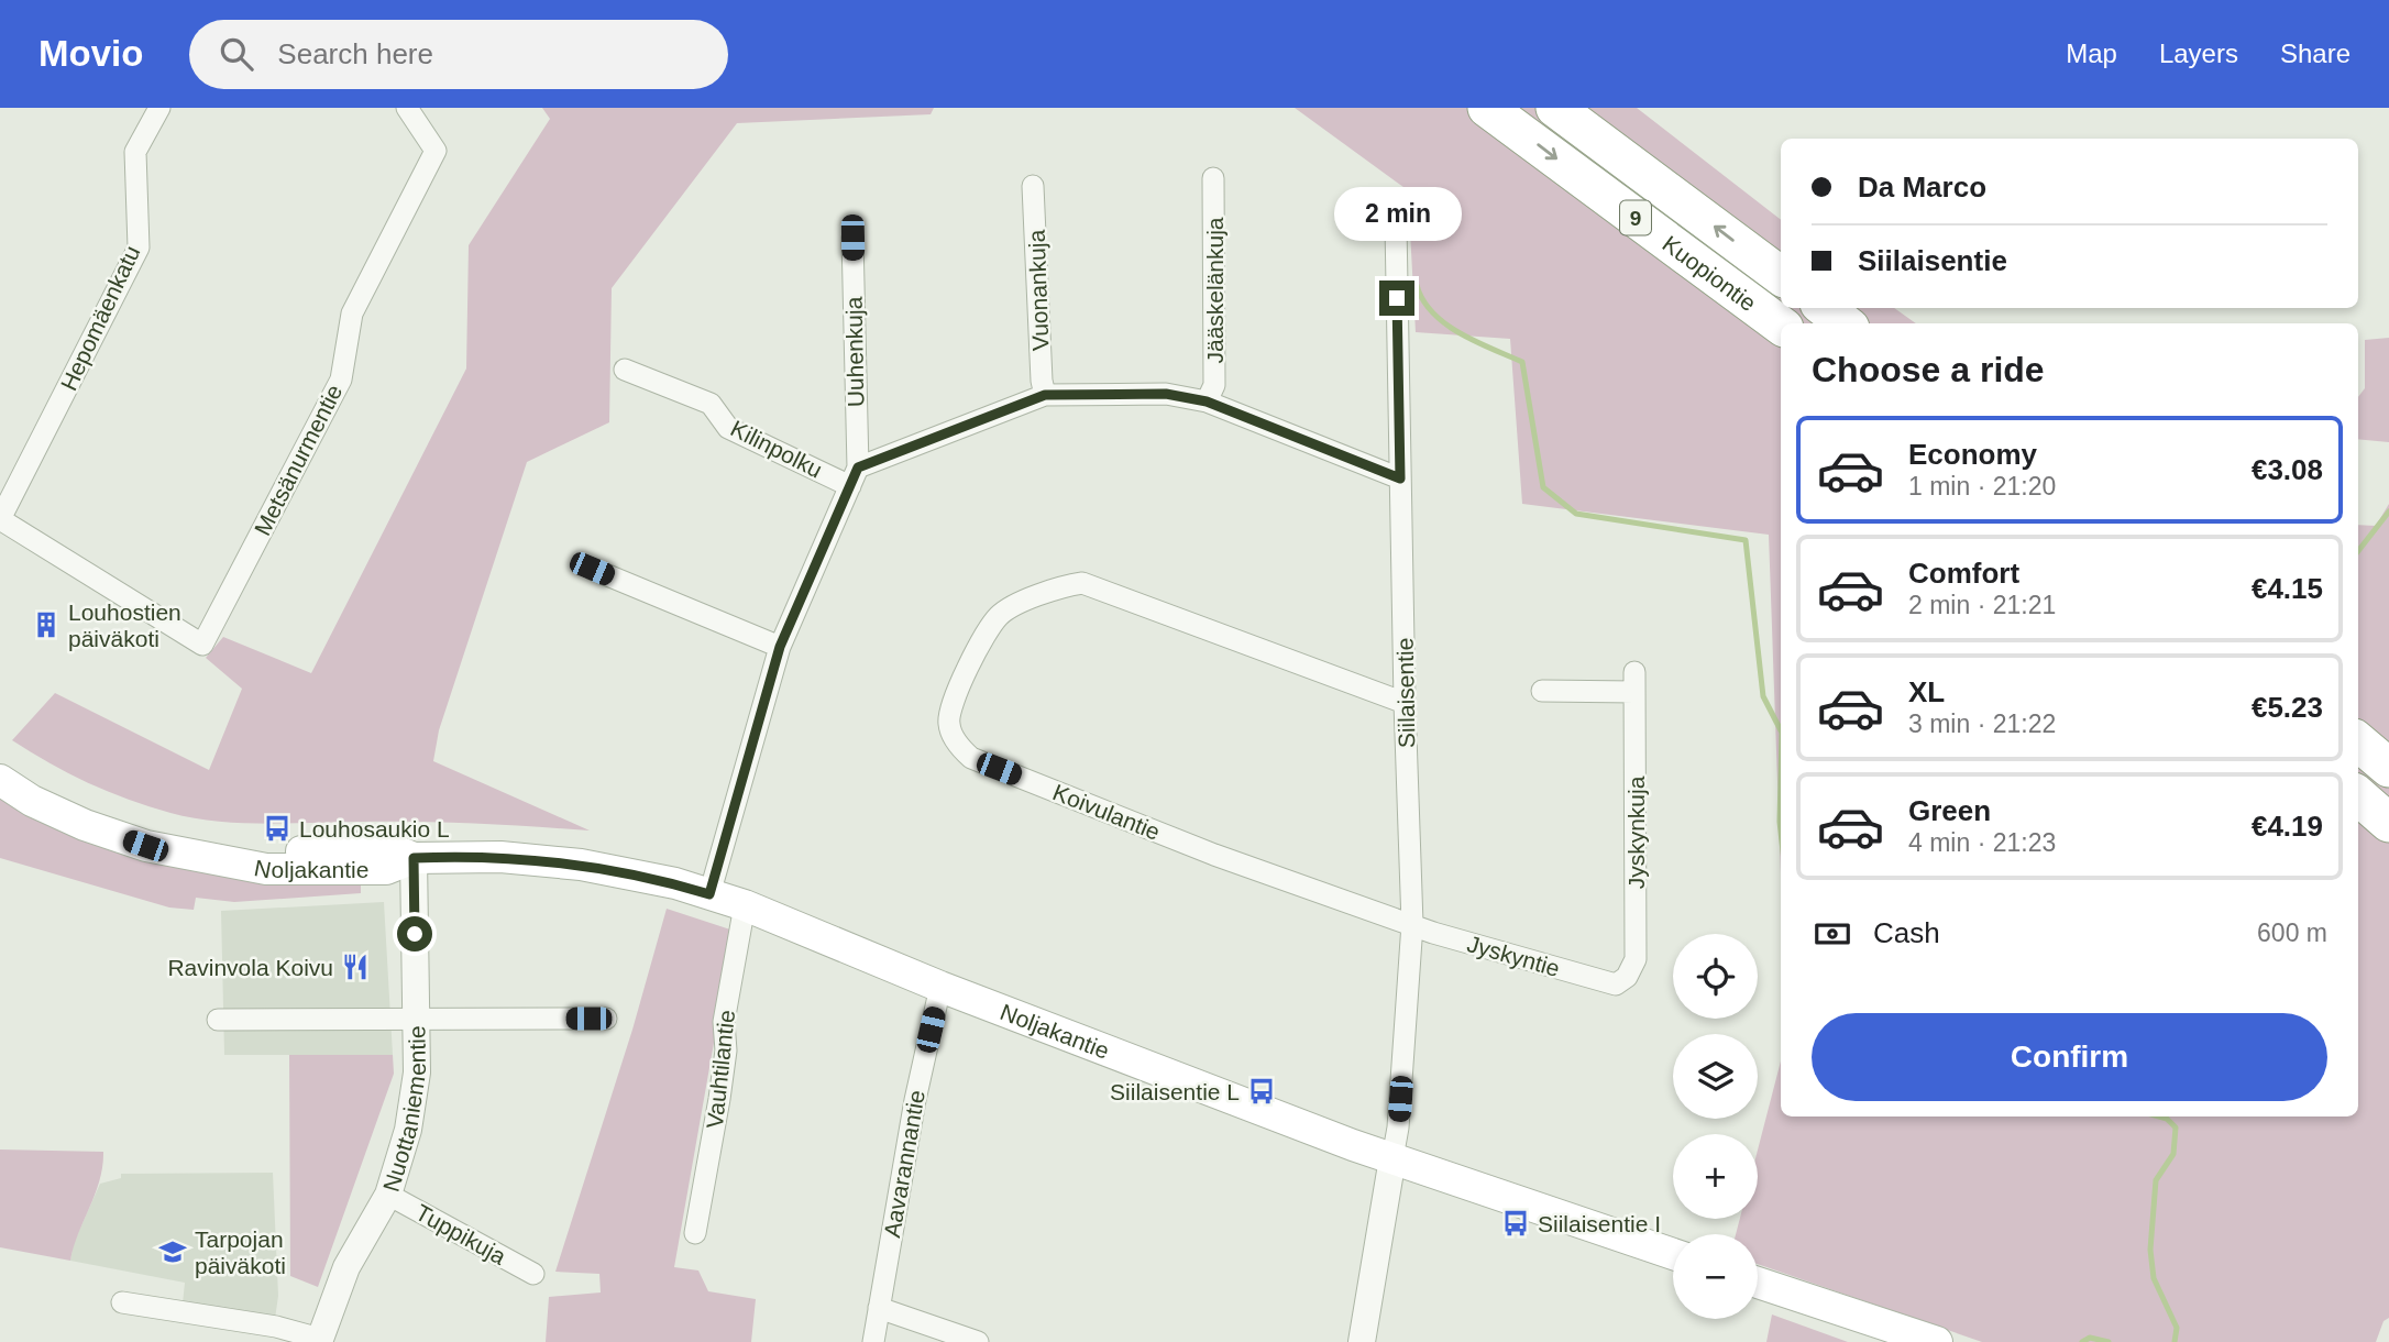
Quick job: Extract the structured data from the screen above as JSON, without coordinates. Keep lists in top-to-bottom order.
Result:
{
  "streets": {
    "highway": ["9", "Kuopiontie"],
    "main road": ["Noljakantie"],
    "street": [
      "Vuonankuja",
      "Jääskelänkuja",
      "Hepomäenkatu",
      "Uuhenkuja",
      "Kilinpolku",
      "Metsänurmentie",
      "Siilaisentie",
      "Koivulantie",
      "Jyskynkuja",
      "Jyskyntie",
      "Vauhtilantie",
      "Nuottaniementie",
      "Aavarannantie",
      "Tuppikuja"
    ]
  },
  "crossings": [
    ["Hepomäenkatu", "Metsänurmentie"],
    ["Uuhenkuja", "Kilinpolku"],
    ["Siilaisentie", "Koivulantie"],
    ["Siilaisentie", "Noljakantie"],
    ["Siilaisentie", "Jyskyntie"],
    ["Koivulantie", "Jyskyntie"],
    ["Jyskynkuja", "Jyskyntie"],
    ["Noljakantie", "Vauhtilantie"],
    ["Noljakantie", "Nuottaniementie"],
    ["Noljakantie", "Aavarannantie"],
    ["Nuottaniementie", "Tuppikuja"]
  ],
  "places": {
    "building": ["Louhostien päiväkoti"],
    "bus stop": ["Louhosaukio L", "Siilaisentie L", "Siilaisentie I"],
    "restaurant": ["Ravinvola Koivu"],
    "school or university": ["Tarpojan päiväkoti"]
  },
  "page": {
    "header": "Movio",
    "search": "Search here",
    "nav": ["Map", "Layers", "Share"],
    "banner": ["Da Marco", "Siilaisentie"],
    "bubble": "2 min",
    "heading": "Choose a ride",
    "list": [
      {
        "name": "Economy",
        "note": "1 min · 21:20",
        "value": "€3.08"
      },
      {
        "name": "Comfort",
        "note": "2 min · 21:21",
        "value": "€4.15"
      },
      {
        "name": "XL",
        "note": "3 min · 21:22",
        "value": "€5.23"
      },
      {
        "name": "Green",
        "note": "4 min · 21:23",
        "value": "€4.19"
      }
    ],
    "pay": ["Cash", "600 m"],
    "map_buttons": ["+", "−"],
    "buttons": "Confirm"
  }
}
